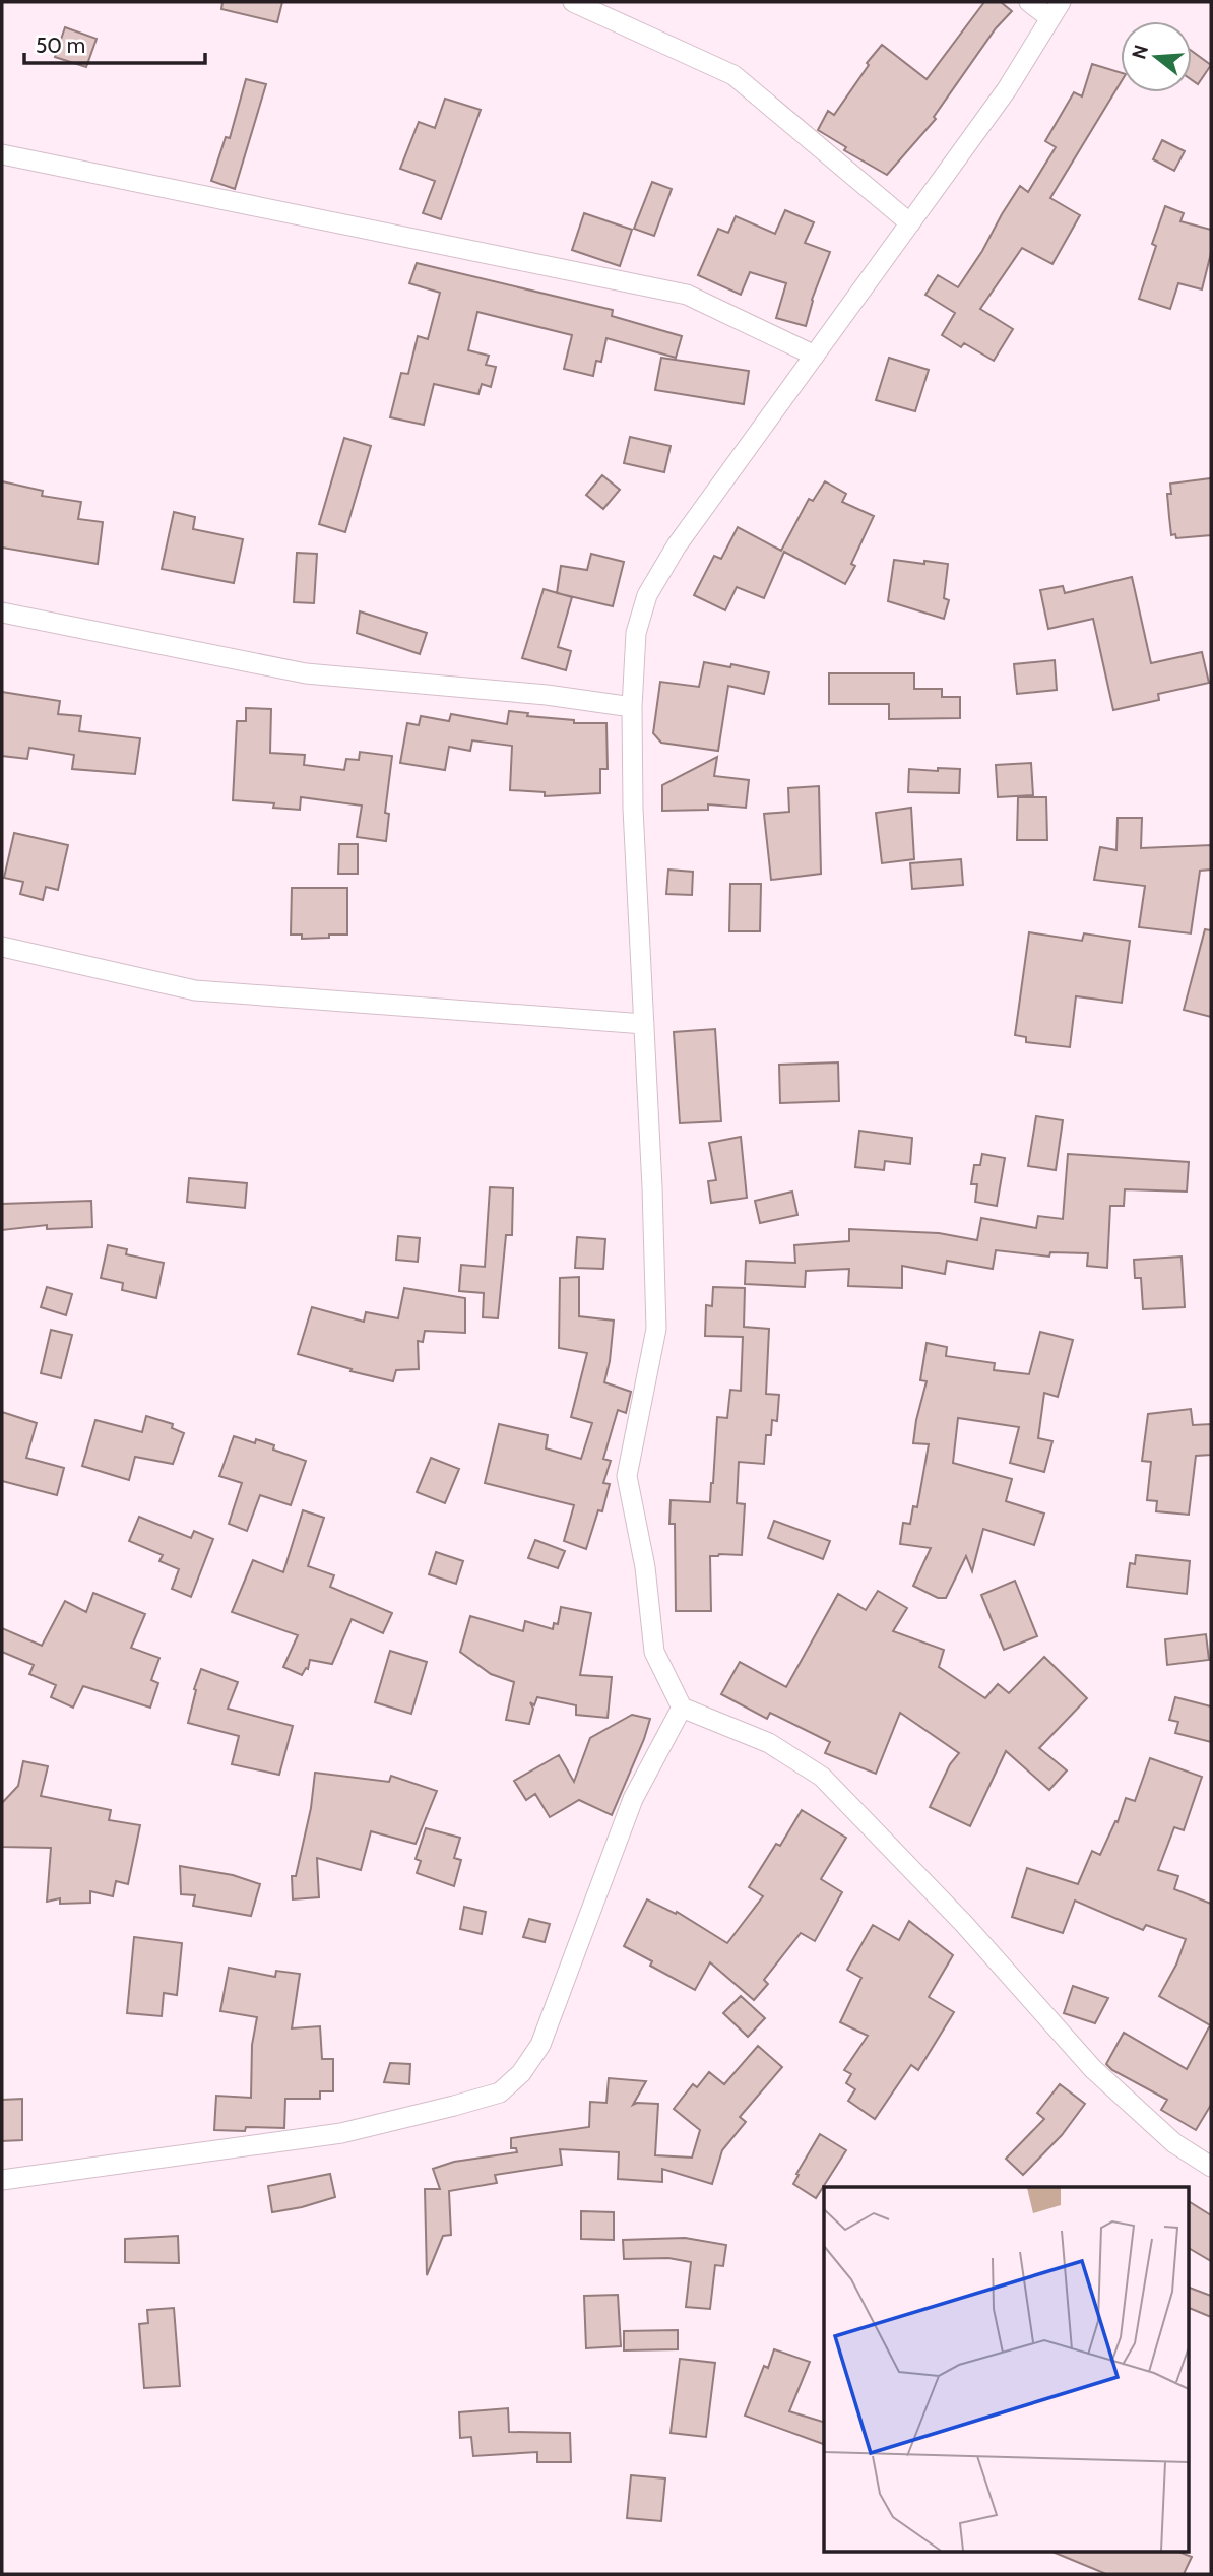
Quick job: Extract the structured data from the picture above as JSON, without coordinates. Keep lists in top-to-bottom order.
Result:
{
  "scale_bar": "50 m",
  "north": "left"
}
